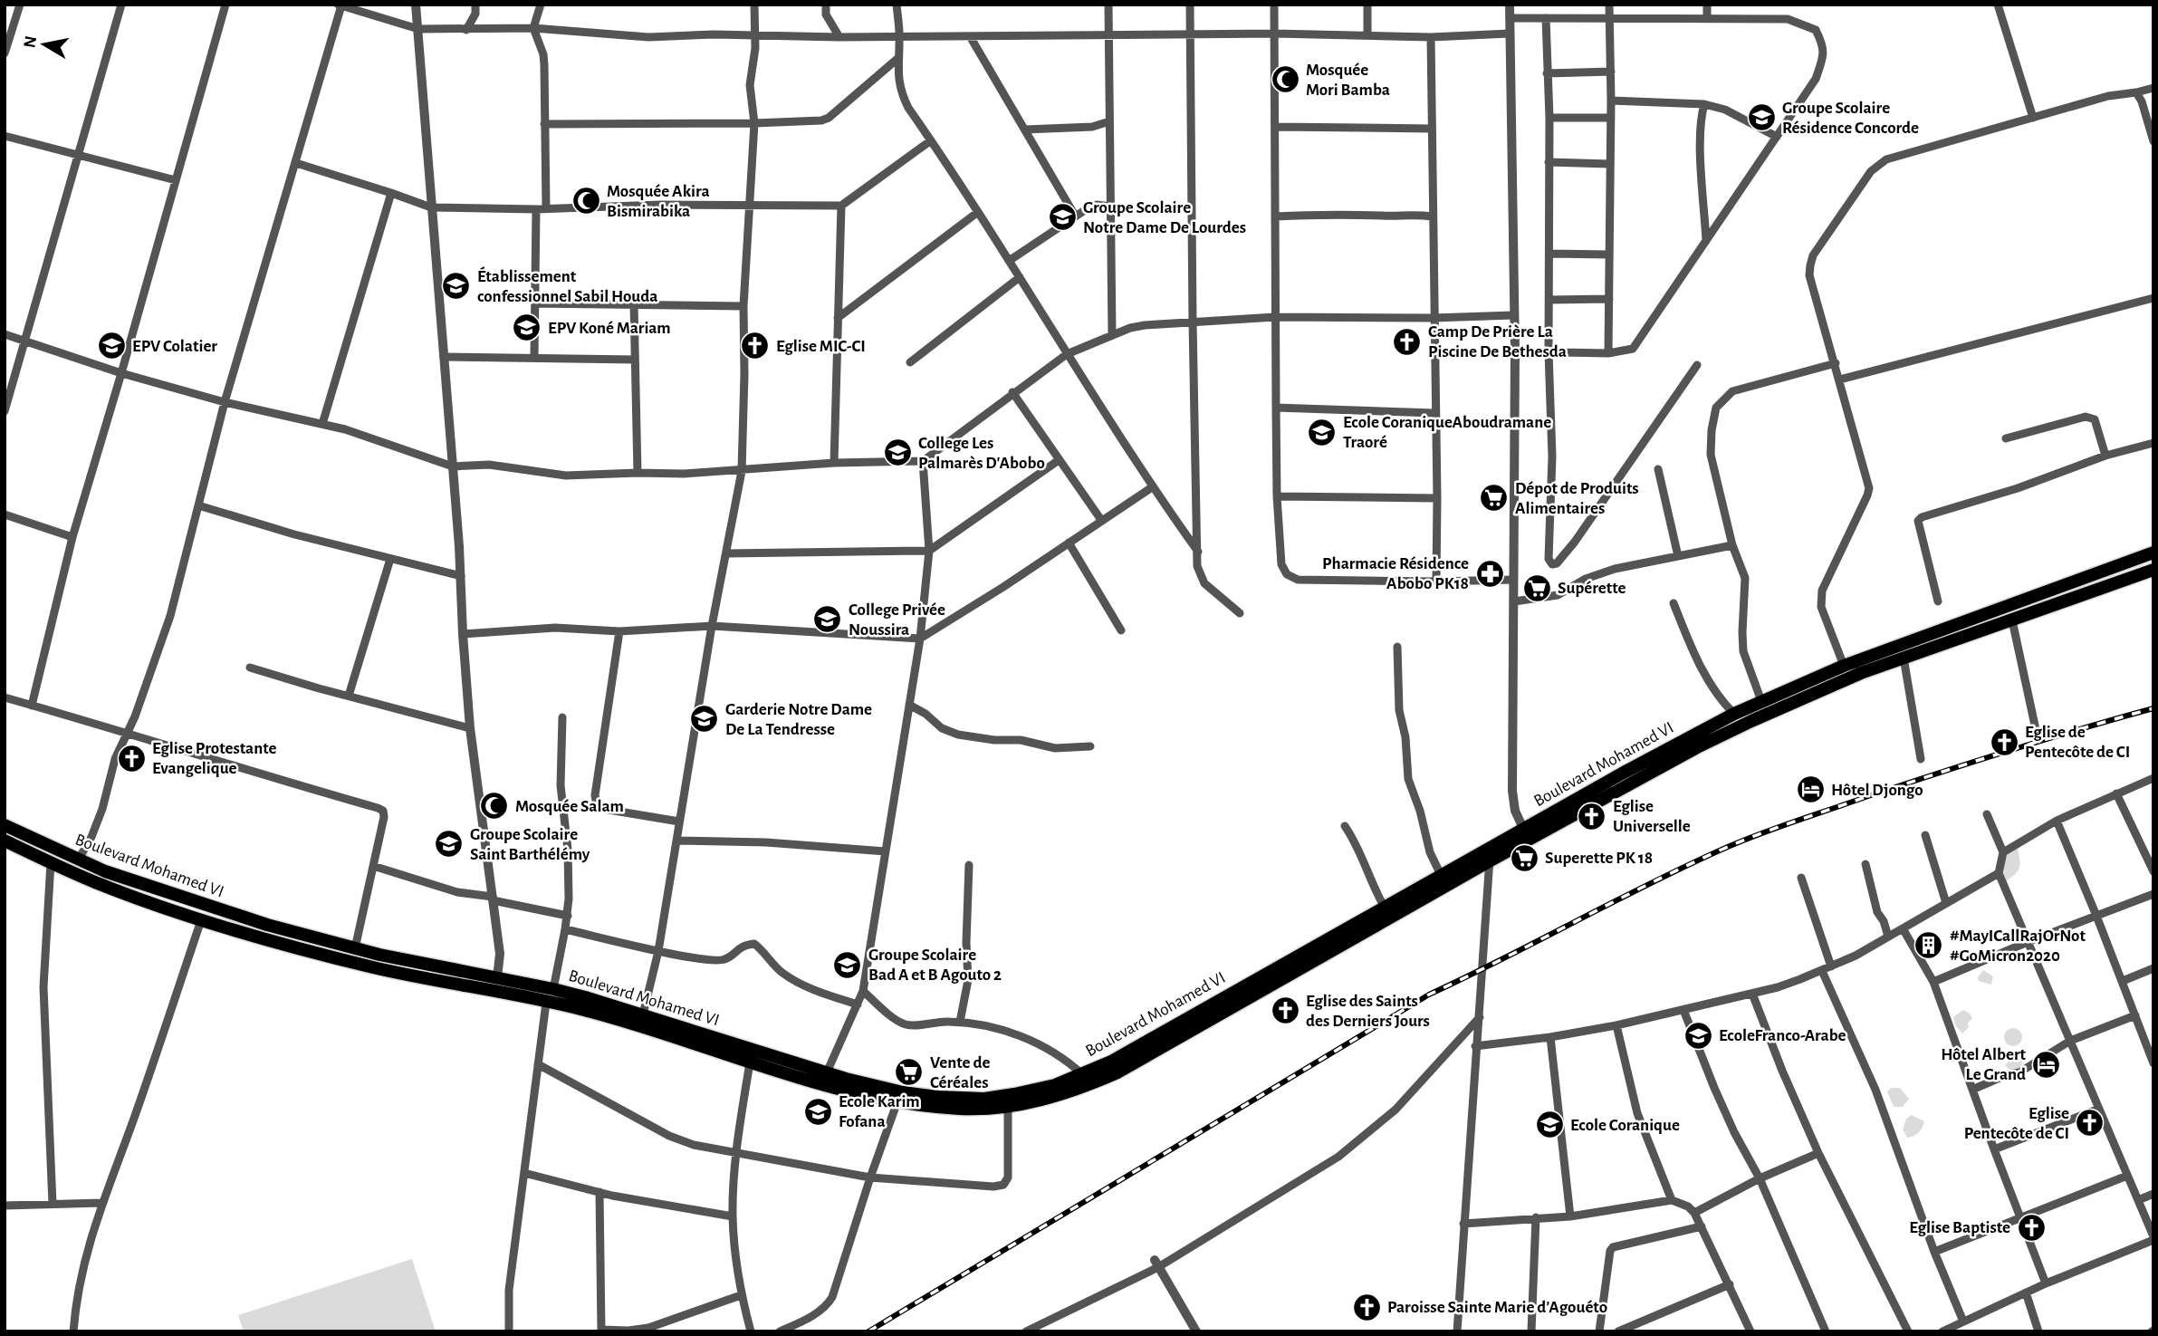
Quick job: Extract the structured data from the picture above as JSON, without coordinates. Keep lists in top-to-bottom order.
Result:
{
  "streets": {
    "main road": ["Boulevard Mohamed VI"]
  },
  "places": {
    "mosque": ["Mosquée Mori Bamba", "Mosquée Akira Bismirabika", "Mosquée Salam"],
    "school or university": [
      "Groupe Scolaire Résidence Concorde",
      "Groupe Scolaire Notre Dame De Lourdes",
      "Établissement confessionnel Sabil Houda",
      "EPV Koné Mariam",
      "EPV Colatier",
      "Ecole CoraniqueAboudramane Traoré",
      "College Les Palmarès D'Abobo",
      "College Privée Noussira",
      "Garderie Notre Dame De La Tendresse",
      "Groupe Scolaire Saint Barthélémy",
      "Groupe Scolaire Bad A et B Agouto 2",
      "EcoleFranco-Arabe",
      "Ecole Karim Fofana",
      "Ecole Coranique"
    ],
    "church": [
      "Camp De Prière La Piscine De Bethesda",
      "Eglise MIC-CI",
      "Eglise de Pentecôte de CI",
      "Eglise Protestante Evangelique",
      "Eglise Universelle",
      "Eglise des Saints des Derniers Jours",
      "Eglise Pentecôte de CI",
      "Eglise Baptiste",
      "Paroisse Sainte Marie d’Agouéto"
    ],
    "supermarket": [
      "Dépot de Produits Alimentaires",
      "Supérette",
      "Superette PK 18",
      "Vente de Céréales"
    ],
    "pharmacy": ["Pharmacie Résidence Abobo PK18"],
    "hotel": ["Hôtel Djongo", "Hôtel Albert Le Grand"],
    "building": ["#MayICallRajOrNot #GoMicron2020"]
  },
  "north": "left"
}
